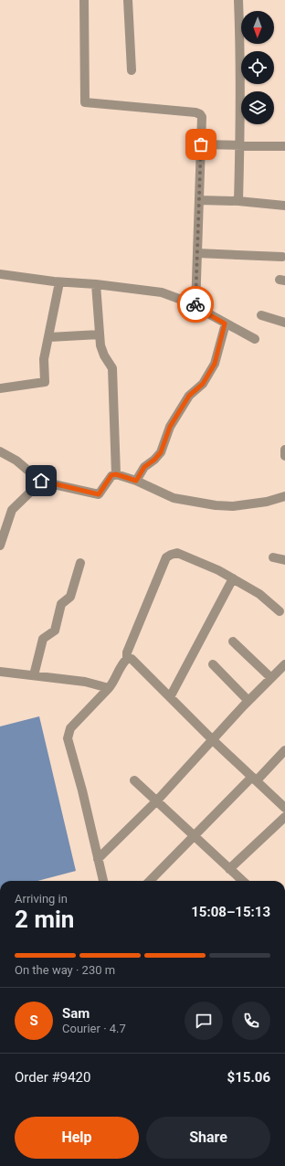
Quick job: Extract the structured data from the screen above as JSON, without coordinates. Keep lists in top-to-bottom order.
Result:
{
  "north": "bottom",
  "page": {
    "heading": ["2 min", "Arriving in", "15:08–15:13"],
    "panel": [
      "Sam",
      "Courier · 4.7",
      "Order #9420",
      "$15.06"
    ],
    "bar": "On the way · 230 m",
    "round": "S",
    "buttons": ["Help", "Share"]
  }
}
